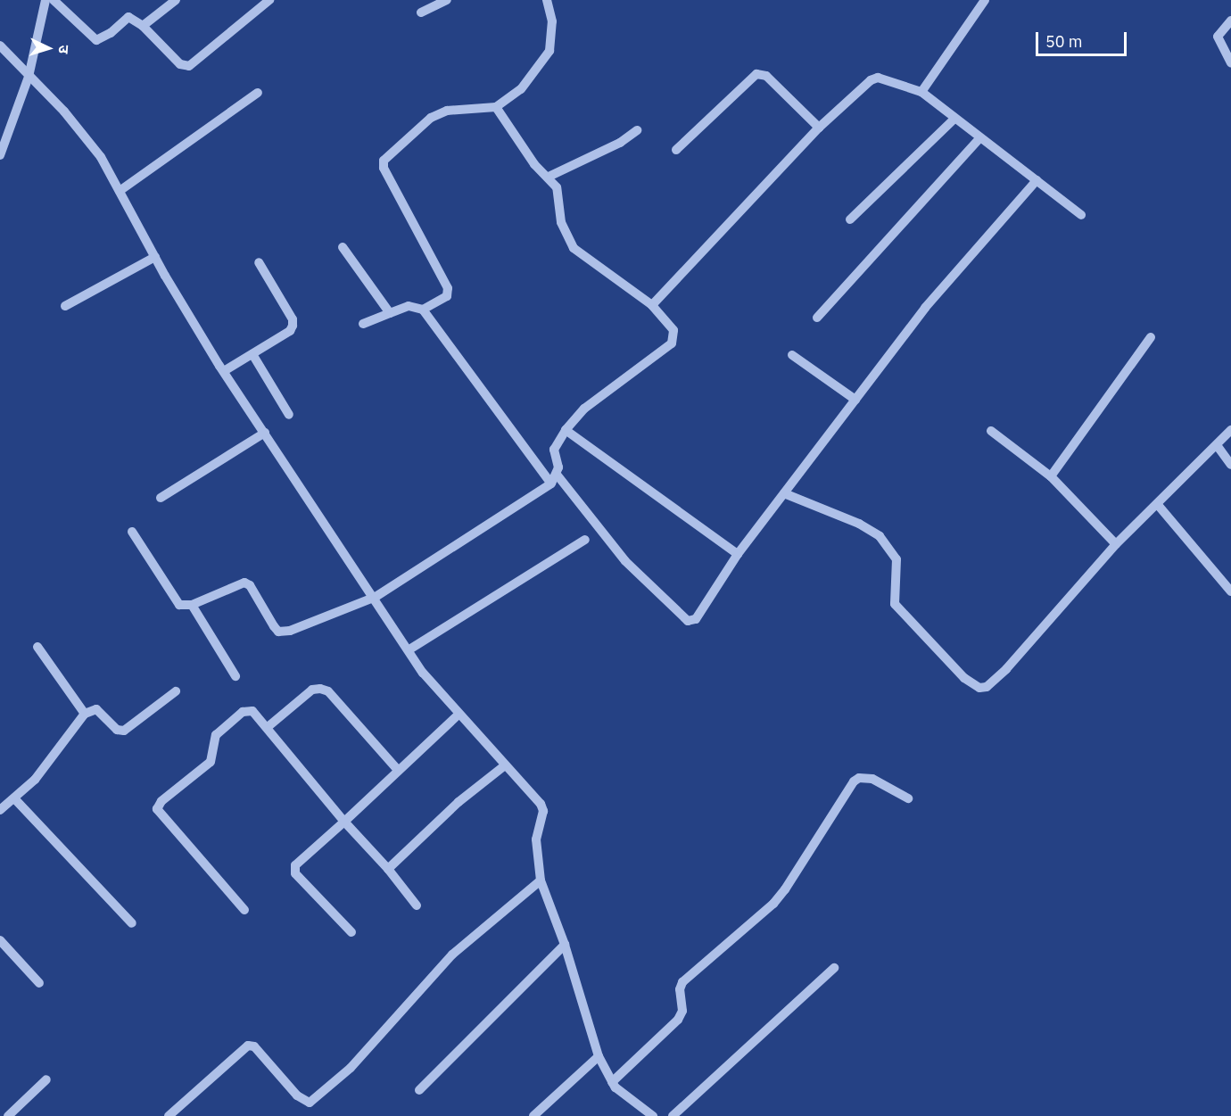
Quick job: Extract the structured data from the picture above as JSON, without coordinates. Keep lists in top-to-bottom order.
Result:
{
  "scale_bar": "50 m",
  "north": "right"
}
